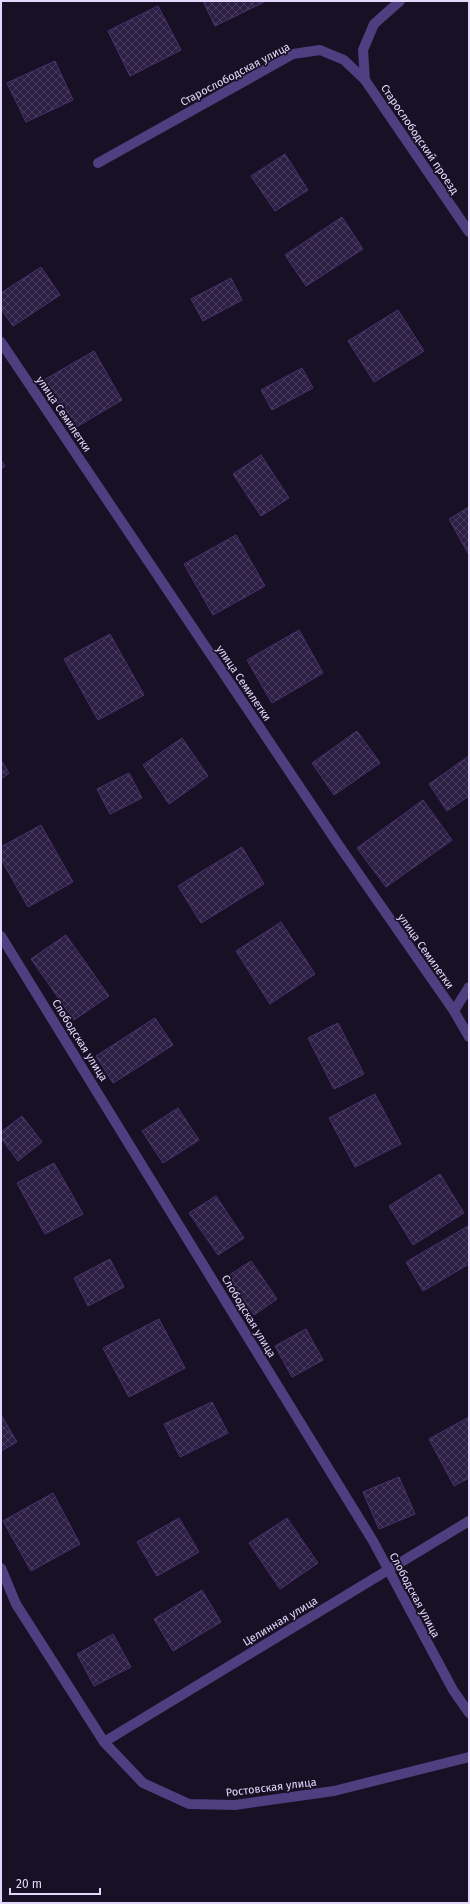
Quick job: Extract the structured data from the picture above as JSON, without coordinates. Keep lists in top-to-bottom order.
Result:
{
  "streets": {
    "street": [
      "Старослободская улица",
      "Старослободский проезд",
      "улица Семилетки",
      "Слободская улица",
      "Целинная улица",
      "Ростовская улица"
    ]
  },
  "crossings": [
    ["Старослободская улица", "Старослободский проезд"],
    ["Слободская улица", "Целинная улица"],
    ["Целинная улица", "Ростовская улица"]
  ],
  "scale_bar": "20 m"
}
